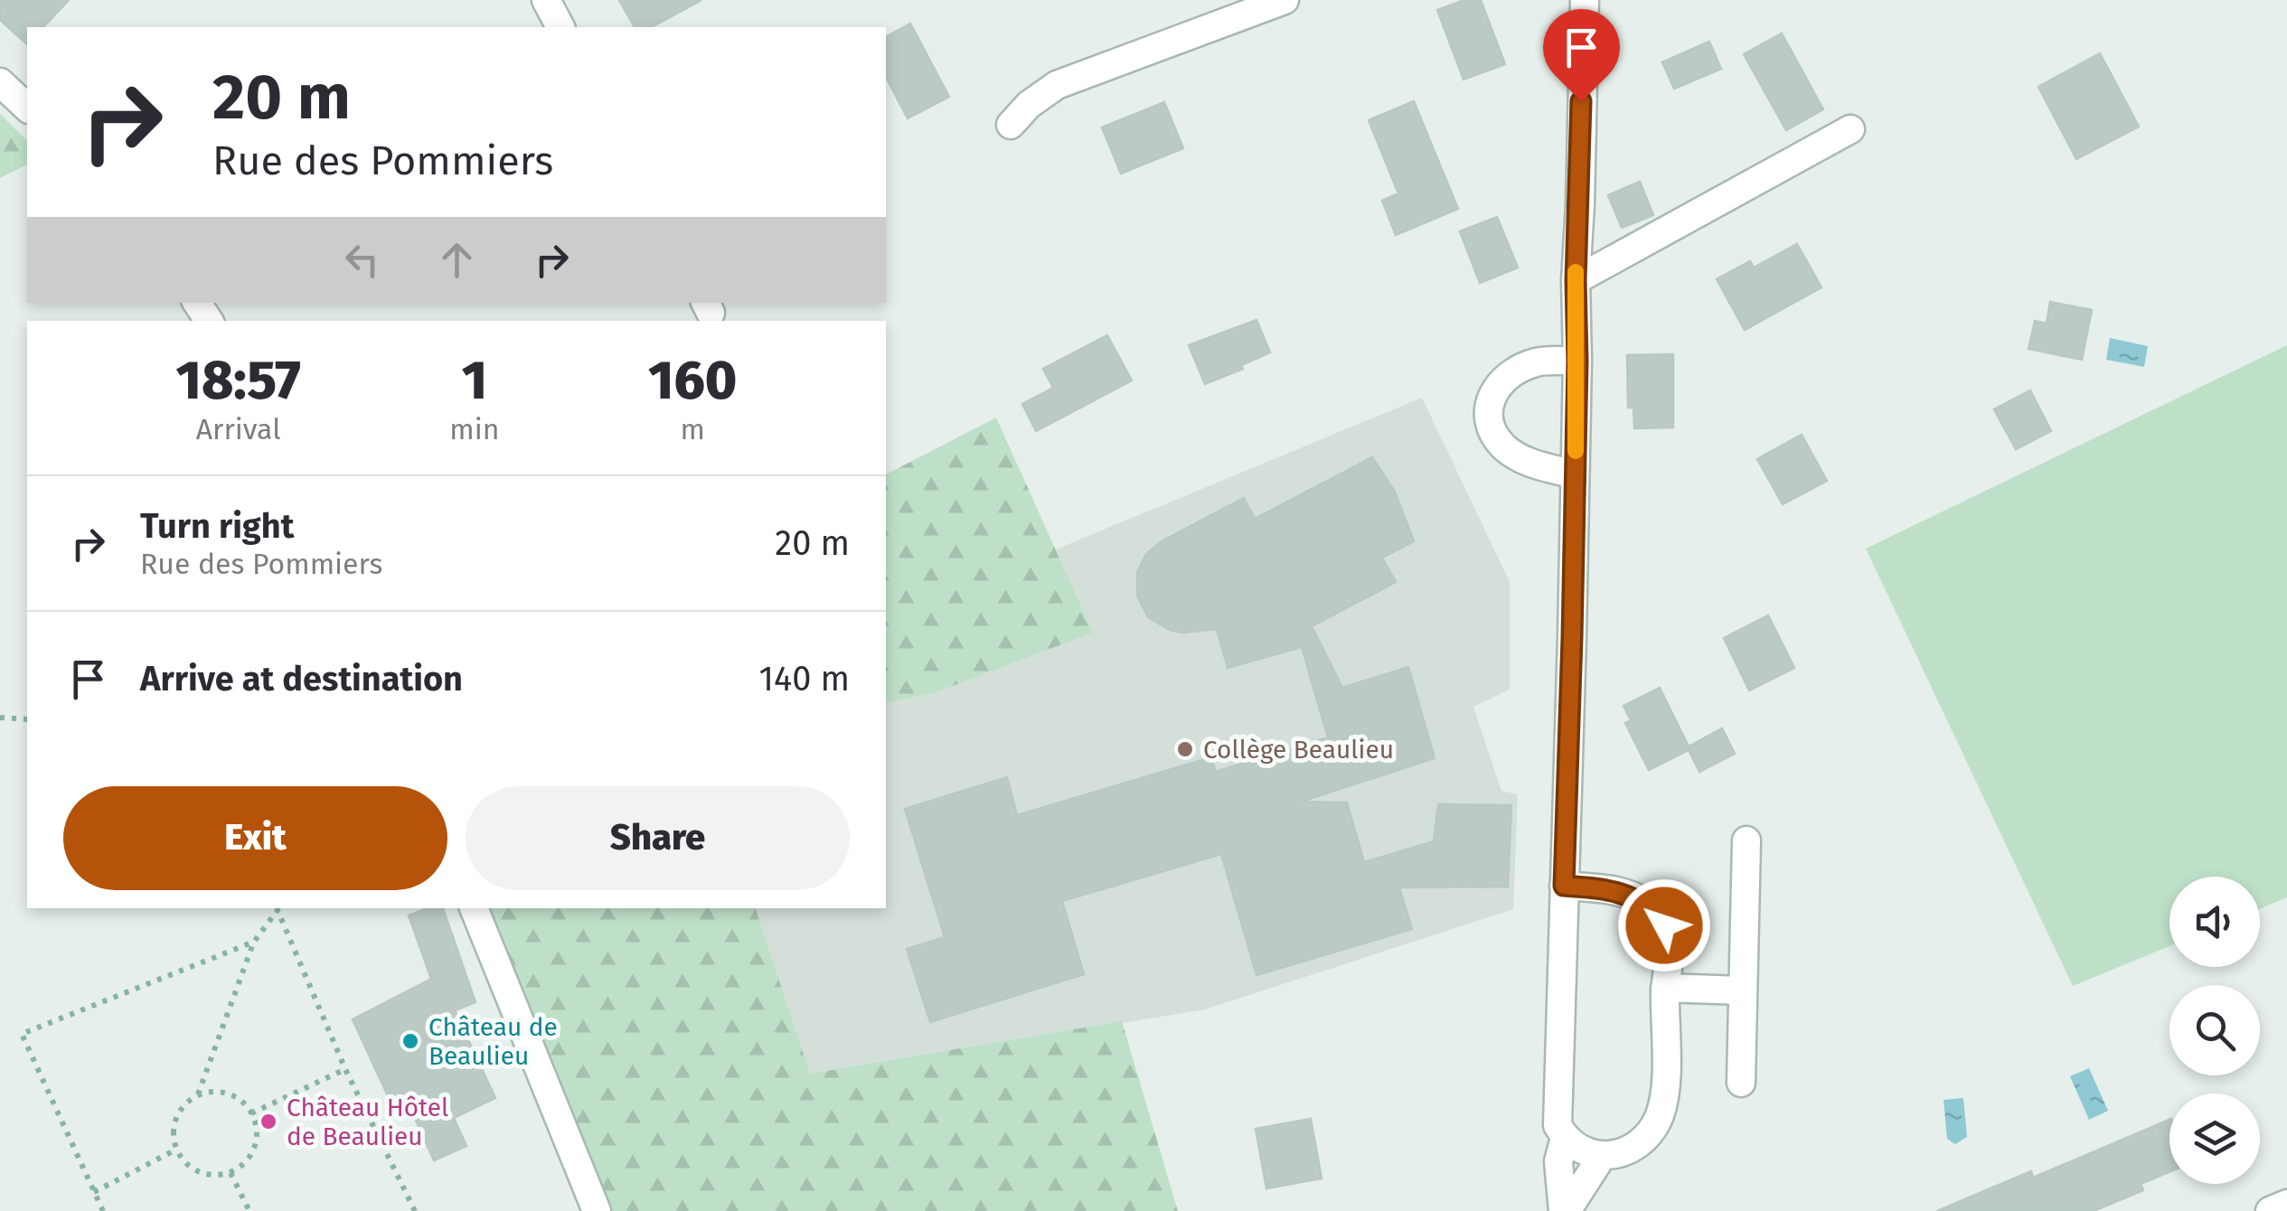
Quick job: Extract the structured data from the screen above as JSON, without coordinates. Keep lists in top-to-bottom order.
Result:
{
  "places": ["Collège Beaulieu", "Château de Beaulieu", "Château Hôtel de Beaulieu"],
  "page": {
    "turn": ["20 m", "Rue des Pommiers"],
    "eta": [
      "18:57",
      "Arrival",
      "1",
      "min",
      "160",
      "m"
    ],
    "list": [
      {
        "name": "Turn right",
        "note": "Rue des Pommiers",
        "value": "20 m"
      },
      {
        "name": "Arrive at destination",
        "value": "140 m"
      }
    ],
    "buttons": ["Exit", "Share"]
  }
}
